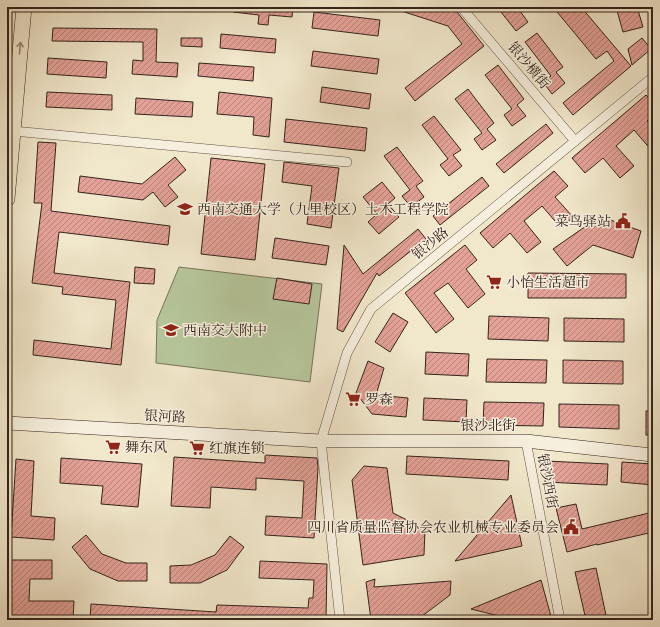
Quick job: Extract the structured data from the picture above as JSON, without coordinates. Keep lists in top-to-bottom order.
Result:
{
  "streets": {
    "street": [
      "银沙横街",
      "银沙路",
      "银河路",
      "银沙北街",
      "银沙西街"
    ]
  },
  "crossings": [
    ["银沙横街", "银沙路"],
    ["银沙路", "银河路"],
    ["银沙路", "银沙北街"],
    ["银河路", "银沙北街"],
    ["银沙北街", "银沙西街"]
  ],
  "places": {
    "school or university": ["西南交通大学（九里校区）土木工程学院", "西南交大附中"],
    "public building": ["菜鸟驿站", "四川省质量监督协会农业机械专业委员会"],
    "supermarket": [
      "小怡生活超市",
      "罗森",
      "舞东风",
      "红旗连锁"
    ]
  }
}
